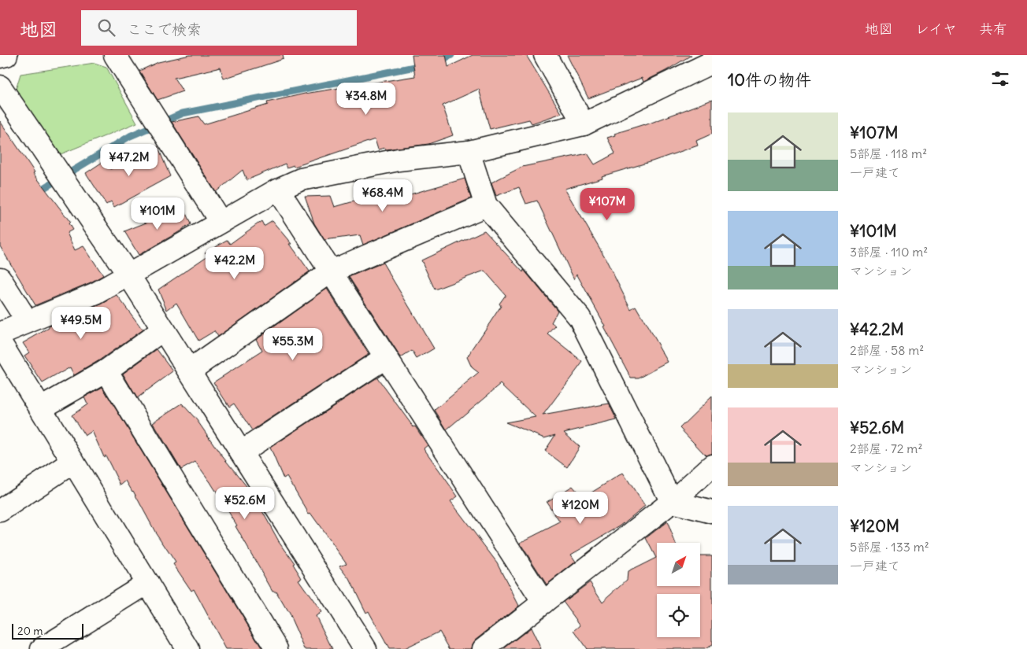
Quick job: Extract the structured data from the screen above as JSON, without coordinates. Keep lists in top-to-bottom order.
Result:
{
  "scale_bar": "20 m",
  "north": "top right",
  "page": {
    "header": "地図",
    "search": "ここで検索",
    "nav": ["地図", "レイヤ", "共有"],
    "heading": "10件の物件",
    "price": [
      "¥34.8M",
      "¥47.2M",
      "¥68.4M",
      "¥107M",
      "¥101M",
      "¥42.2M",
      "¥49.5M",
      "¥55.3M",
      "¥52.6M",
      "¥120M"
    ],
    "list": [
      {
        "name": "¥107M",
        "note": "5部屋 · 118 m² · 一戸建て"
      },
      {
        "name": "¥101M",
        "note": "3部屋 · 110 m² · マンション"
      },
      {
        "name": "¥42.2M",
        "note": "2部屋 · 58 m² · マンション"
      },
      {
        "name": "¥52.6M",
        "note": "2部屋 · 72 m² · マンション"
      },
      {
        "name": "¥120M",
        "note": "5部屋 · 133 m² · 一戸建て"
      }
    ],
    "scale": "20 m"
  }
}
